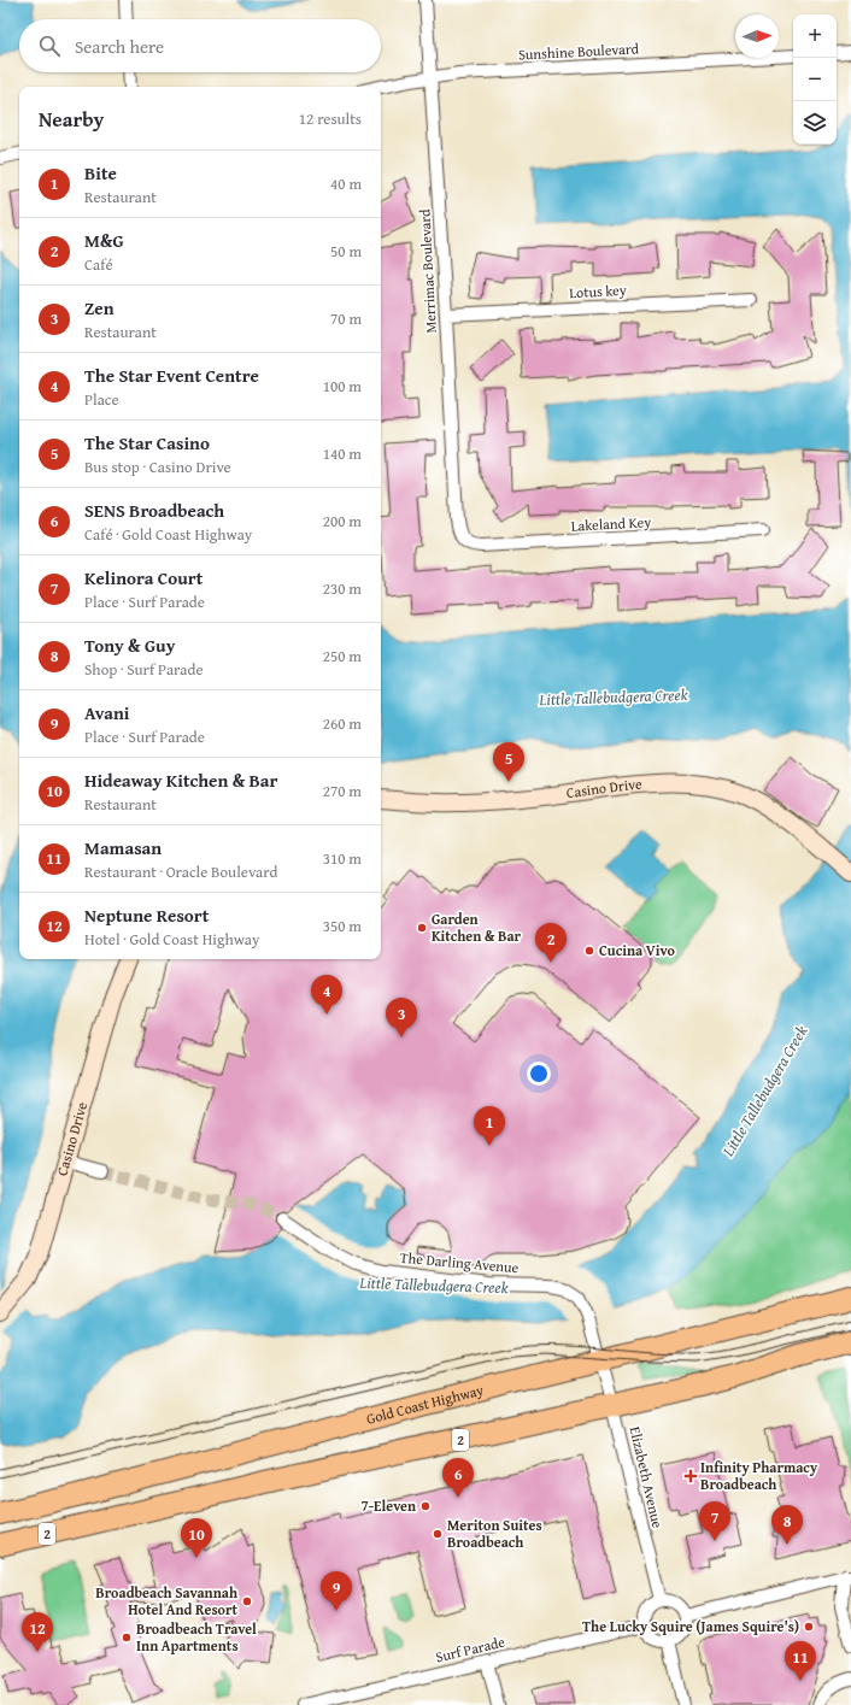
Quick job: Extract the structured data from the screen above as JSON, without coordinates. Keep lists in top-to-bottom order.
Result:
{
  "streets": {
    "highway": ["Gold Coast Highway", "2"],
    "street": [
      "Sunshine Boulevard",
      "Merrimac Boulevard",
      "Lotus key",
      "Lakeland Key",
      "Casino Drive",
      "The Darling Avenue",
      "Elizabeth Avenue",
      "Surf Parade"
    ]
  },
  "crossings": [
    ["Sunshine Boulevard", "Merrimac Boulevard"],
    ["Merrimac Boulevard", "Lotus key"],
    ["Merrimac Boulevard", "Lakeland Key"],
    ["The Darling Avenue", "Gold Coast Highway"],
    ["The Darling Avenue", "Elizabeth Avenue"],
    ["Gold Coast Highway", "Elizabeth Avenue"],
    ["2", "Elizabeth Avenue"],
    ["Elizabeth Avenue", "Surf Parade"]
  ],
  "water": ["Little Tallebudgera Creek"],
  "places": {
    "other": [
      "Garden Kitchen & Bar",
      "Cucina Vivo",
      "7-Eleven",
      "Meriton Suites Broadbeach",
      "Broadbeach Savannah Hotel And Resort",
      "The Lucky Squire (James Squire's)",
      "Broadbeach Travel Inn Apartments"
    ],
    "health": ["Infinity Pharmacy Broadbeach"]
  },
  "north": "right",
  "page": {
    "map_buttons": ["+", "−"],
    "search": "Search here",
    "heading": ["Nearby", "12 results"],
    "list": [
      {
        "mark": "1",
        "name": "Bite",
        "note": "Restaurant",
        "value": "40 m"
      },
      {
        "mark": "2",
        "name": "M&G",
        "note": "Café",
        "value": "50 m"
      },
      {
        "mark": "3",
        "name": "Zen",
        "note": "Restaurant",
        "value": "70 m"
      },
      {
        "mark": "4",
        "name": "The Star Event Centre",
        "note": "Place",
        "value": "100 m"
      },
      {
        "mark": "5",
        "name": "The Star Casino",
        "note": "Bus stop · Casino Drive",
        "value": "140 m"
      },
      {
        "mark": "6",
        "name": "SENS Broadbeach",
        "note": "Café · Gold Coast Highway",
        "value": "200 m"
      },
      {
        "mark": "7",
        "name": "Kelinora Court",
        "note": "Place · Surf Parade",
        "value": "230 m"
      },
      {
        "mark": "8",
        "name": "Tony & Guy",
        "note": "Shop · Surf Parade",
        "value": "250 m"
      },
      {
        "mark": "9",
        "name": "Avani",
        "note": "Place · Surf Parade",
        "value": "260 m"
      },
      {
        "mark": "10",
        "name": "Hideaway Kitchen & Bar",
        "note": "Restaurant",
        "value": "270 m"
      },
      {
        "mark": "11",
        "name": "Mamasan",
        "note": "Restaurant · Oracle Boulevard",
        "value": "310 m"
      },
      {
        "mark": "12",
        "name": "Neptune Resort",
        "note": "Hotel · Gold Coast Highway",
        "value": "350 m"
      }
    ],
    "pins": [
      "5",
      "2",
      "4",
      "3",
      "1",
      "6",
      "7",
      "8",
      "10",
      "9",
      "12",
      "11"
    ]
  }
}
